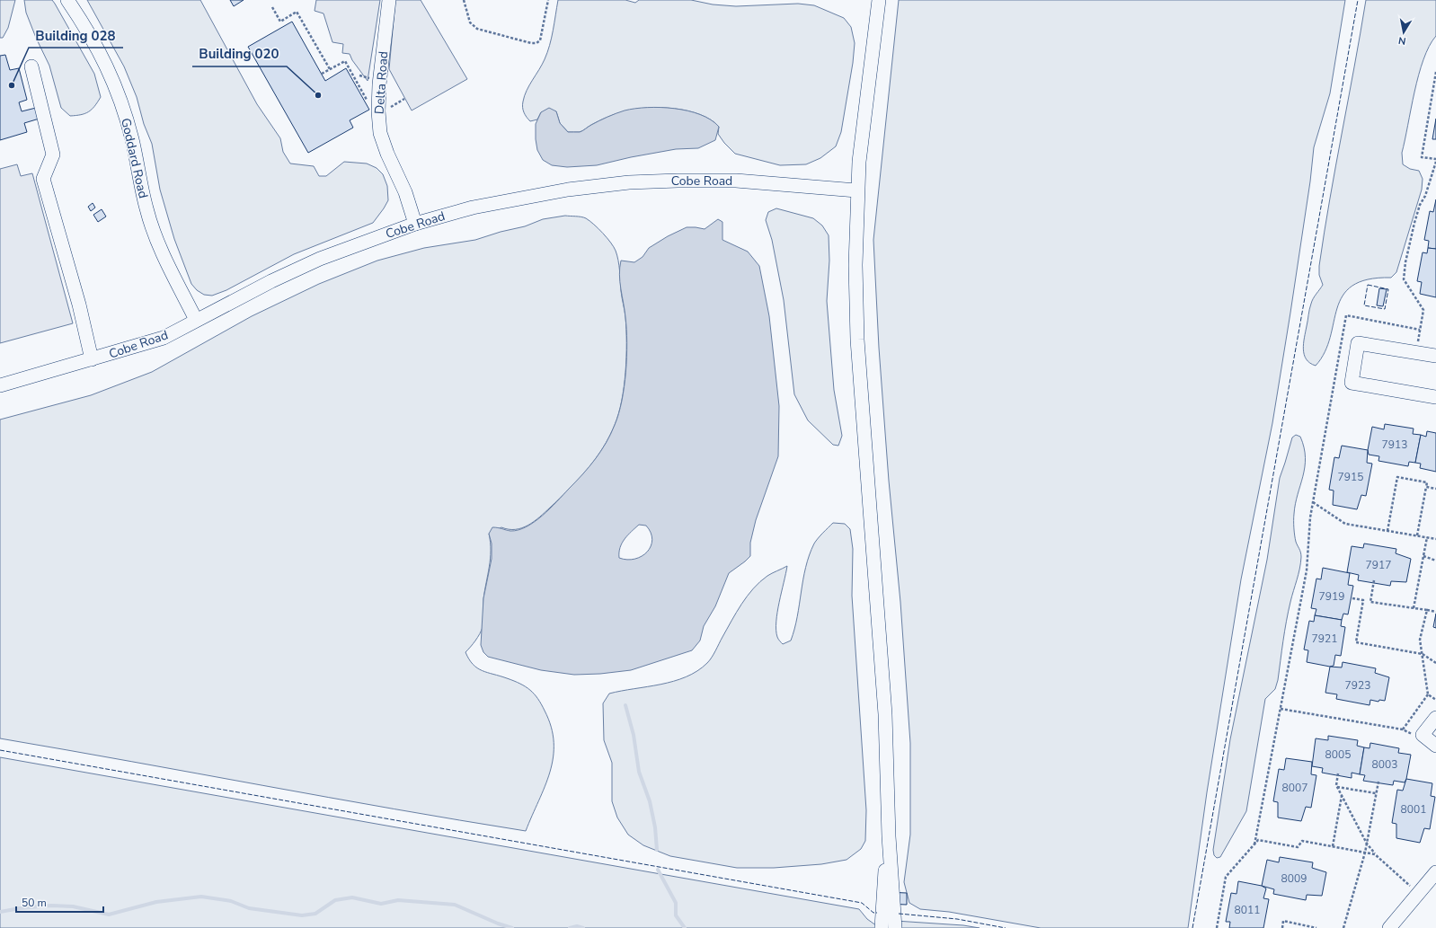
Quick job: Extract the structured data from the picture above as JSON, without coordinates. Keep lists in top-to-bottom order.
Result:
{
  "streets": {
    "street": ["Delta Road", "Goddard Road", "Cobe Road"]
  },
  "crossings": [
    ["Delta Road", "Cobe Road"],
    ["Goddard Road", "Cobe Road"]
  ],
  "places": ["Building 028", "Building 020"],
  "house_numbers": [
    "7913",
    "7915",
    "7917",
    "7919",
    "7921",
    "7923",
    "8005",
    "8003",
    "8007",
    "8001",
    "8009",
    "8011"
  ],
  "scale_bar": "50 m",
  "north": "bottom"
}
